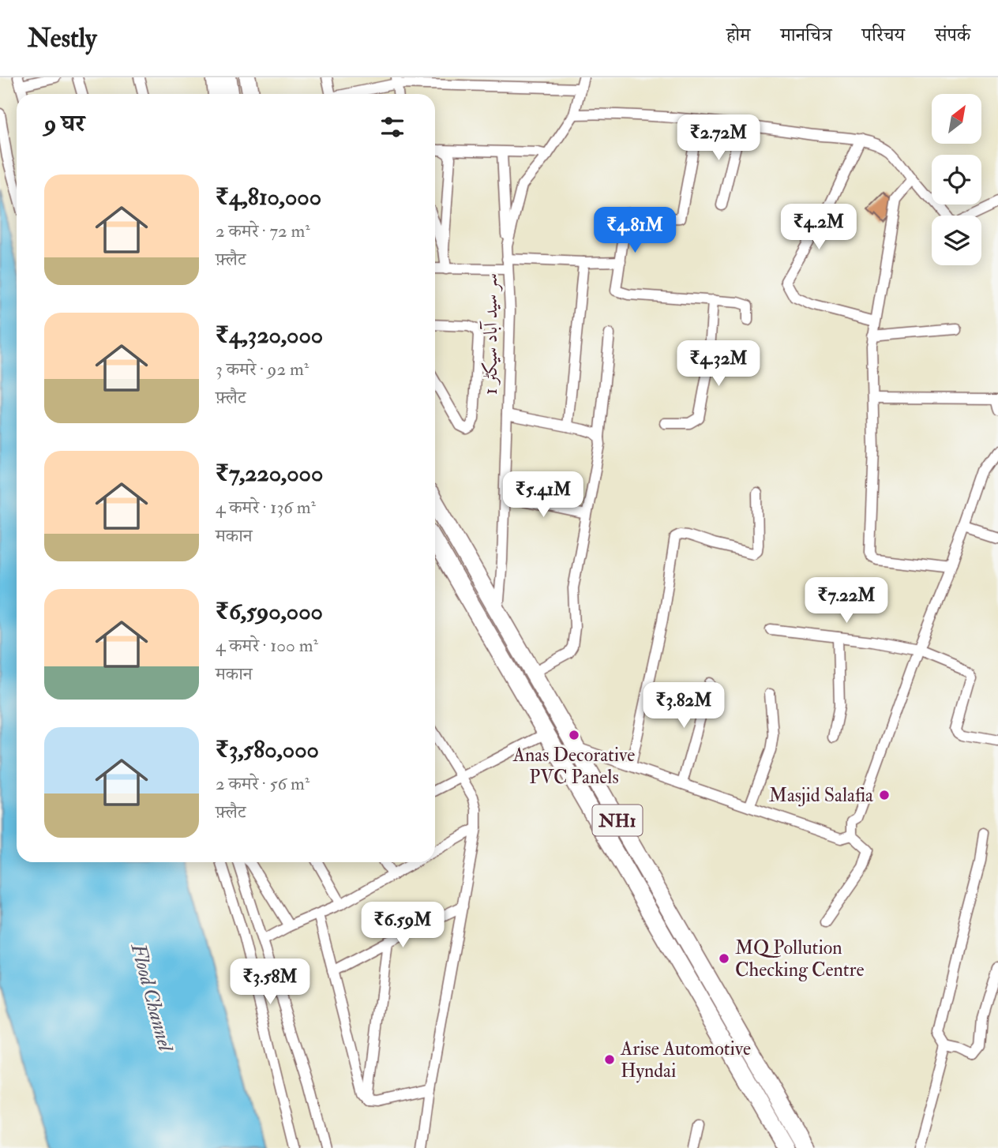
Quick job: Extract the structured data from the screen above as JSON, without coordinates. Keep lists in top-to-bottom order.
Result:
{
  "streets": {
    "highway": ["NH1"],
    "street": ["سر سید آباد سیکٹر 1"]
  },
  "crossings": [
    ["سر سید آباد سیکٹر 1", "NH1"]
  ],
  "water": ["Flood Channel"],
  "places": [
    "Anas Decorative PVC Panels",
    "Masjid Salafia",
    "MQ Pollution Checking Centre",
    "Arise Automotive Hyndai"
  ],
  "north": "top right",
  "page": {
    "header": "Nestly",
    "nav": [
      "होम",
      "मानचित्र",
      "परिचय",
      "संपर्क"
    ],
    "heading": "9 घर",
    "price": [
      "₹2.72M",
      "₹4.2M",
      "₹4.81M",
      "₹4.32M",
      "₹5.41M",
      "₹7.22M",
      "₹3.82M",
      "₹6.59M",
      "₹3.58M"
    ],
    "list": [
      {
        "name": "₹4,810,000",
        "note": "2 कमरे · 72 m² · फ़्लैट"
      },
      {
        "name": "₹4,320,000",
        "note": "3 कमरे · 92 m² · फ़्लैट"
      },
      {
        "name": "₹7,220,000",
        "note": "4 कमरे · 136 m² · मकान"
      },
      {
        "name": "₹6,590,000",
        "note": "4 कमरे · 100 m² · मकान"
      },
      {
        "name": "₹3,580,000",
        "note": "2 कमरे · 56 m² · फ़्लैट"
      }
    ]
  }
}
